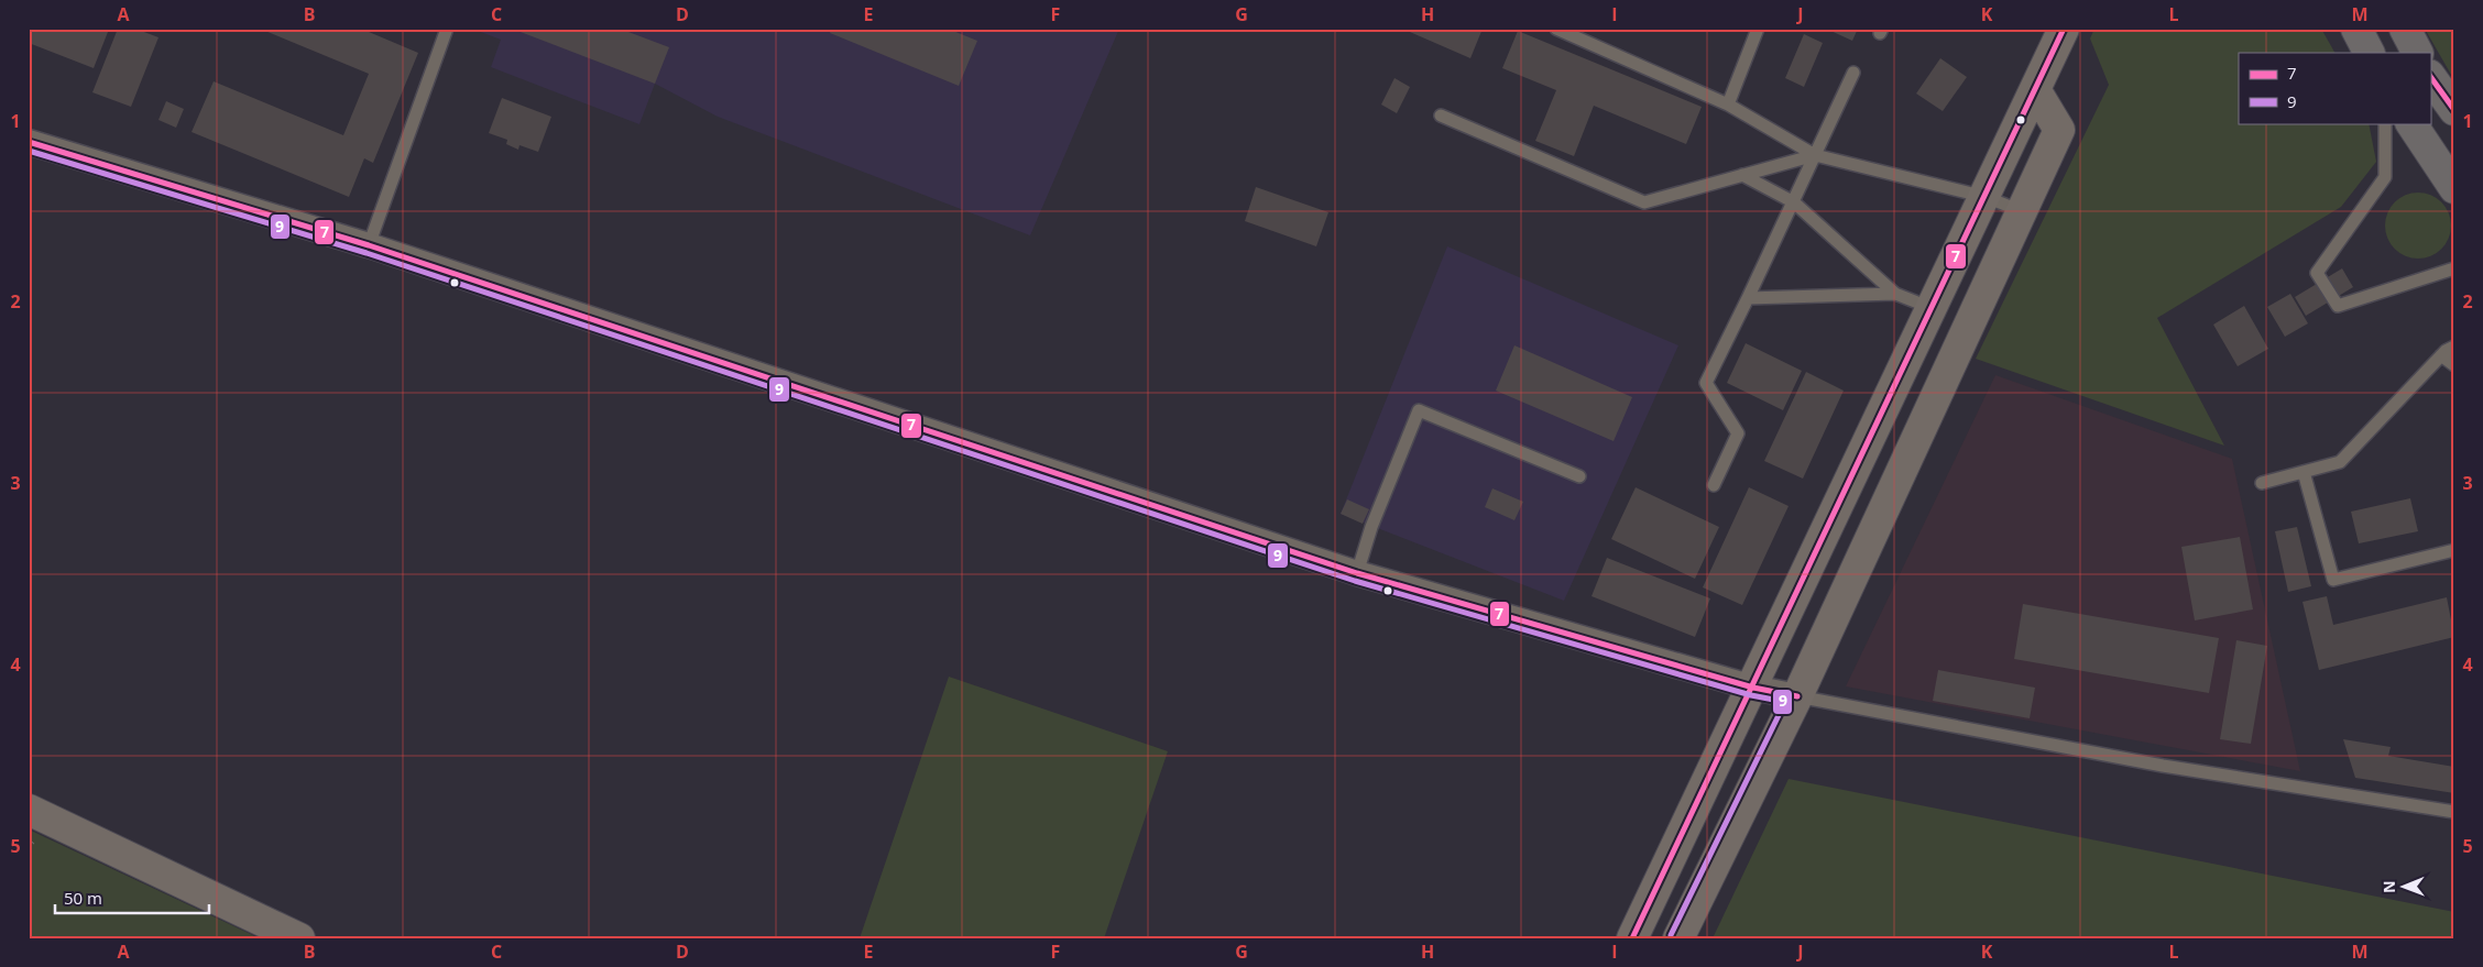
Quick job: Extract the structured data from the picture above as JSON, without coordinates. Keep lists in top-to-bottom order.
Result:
{
  "lines": ["transit line 7", "transit line 9"],
  "legend": ["7", "9"],
  "scale_bar": "50 m",
  "north": "left",
  "grid": {
    "columns": [
      "A",
      "B",
      "C",
      "D",
      "E",
      "F",
      "G",
      "H",
      "I",
      "J",
      "K",
      "L",
      "M"
    ],
    "rows": [
      "1",
      "2",
      "3",
      "4",
      "5"
    ]
  }
}
